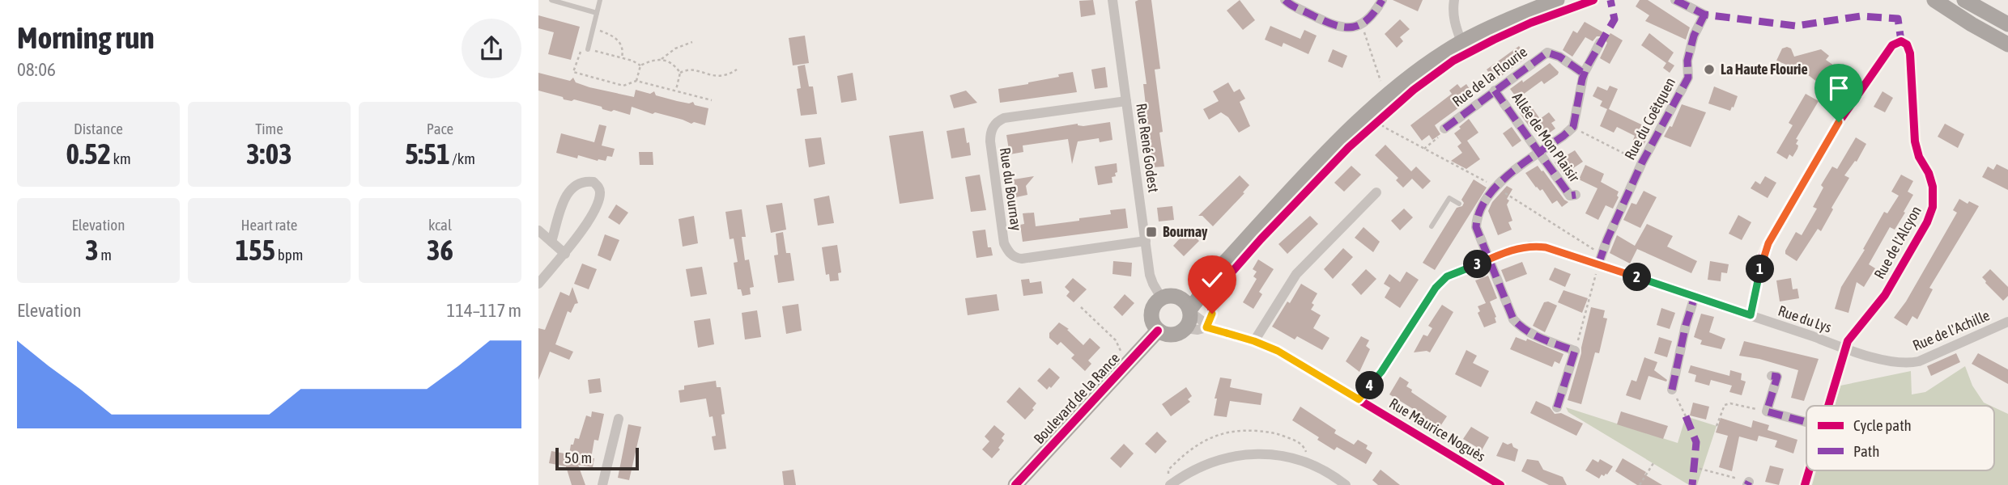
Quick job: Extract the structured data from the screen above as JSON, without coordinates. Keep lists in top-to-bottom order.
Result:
{
  "streets": {
    "main road": ["Boulevard de la Rance"],
    "street": [
      "Rue de la Flourie",
      "Rue du Coëtquen",
      "Allée de Mon Plaisir",
      "Rue René Godest",
      "Rue du Bournay",
      "Rue de l'Alcyon",
      "Rue du Lys",
      "Rue de l'Achille",
      "Rue Maurice Noguès"
    ]
  },
  "crossings": [
    ["Rue de la Flourie", "Allée de Mon Plaisir"],
    ["Rue du Coëtquen", "Rue du Lys"],
    ["Rue René Godest", "Rue du Bournay"],
    ["Rue René Godest", "Boulevard de la Rance"],
    ["Rue René Godest", "Rue Maurice Noguès"],
    ["Rue de l'Alcyon", "Rue du Lys"],
    ["Rue de l'Alcyon", "Rue de l'Achille"],
    ["Rue du Lys", "Rue de l'Achille"],
    ["Rue du Lys", "Rue Maurice Noguès"],
    ["Boulevard de la Rance", "Rue Maurice Noguès"]
  ],
  "places": {
    "other": ["La Haute Flourie"],
    "transit": ["Bournay"]
  },
  "legend": ["Cycle path", "Path"],
  "scale_bar": "50 m",
  "page": {
    "heading": ["Morning run", "08:06"],
    "stats": [
      ["Distance", "0.52 km"],
      ["Time", "3:03"],
      ["Pace", "5:51 /km"],
      ["Elevation", "3 m"],
      ["Heart rate", "155 bpm"],
      ["kcal", "36"]
    ],
    "pins": [
      "3",
      "1",
      "2",
      "4"
    ],
    "chart": ["Elevation", "114–117 m"],
    "scale": "50 m"
  }
}
